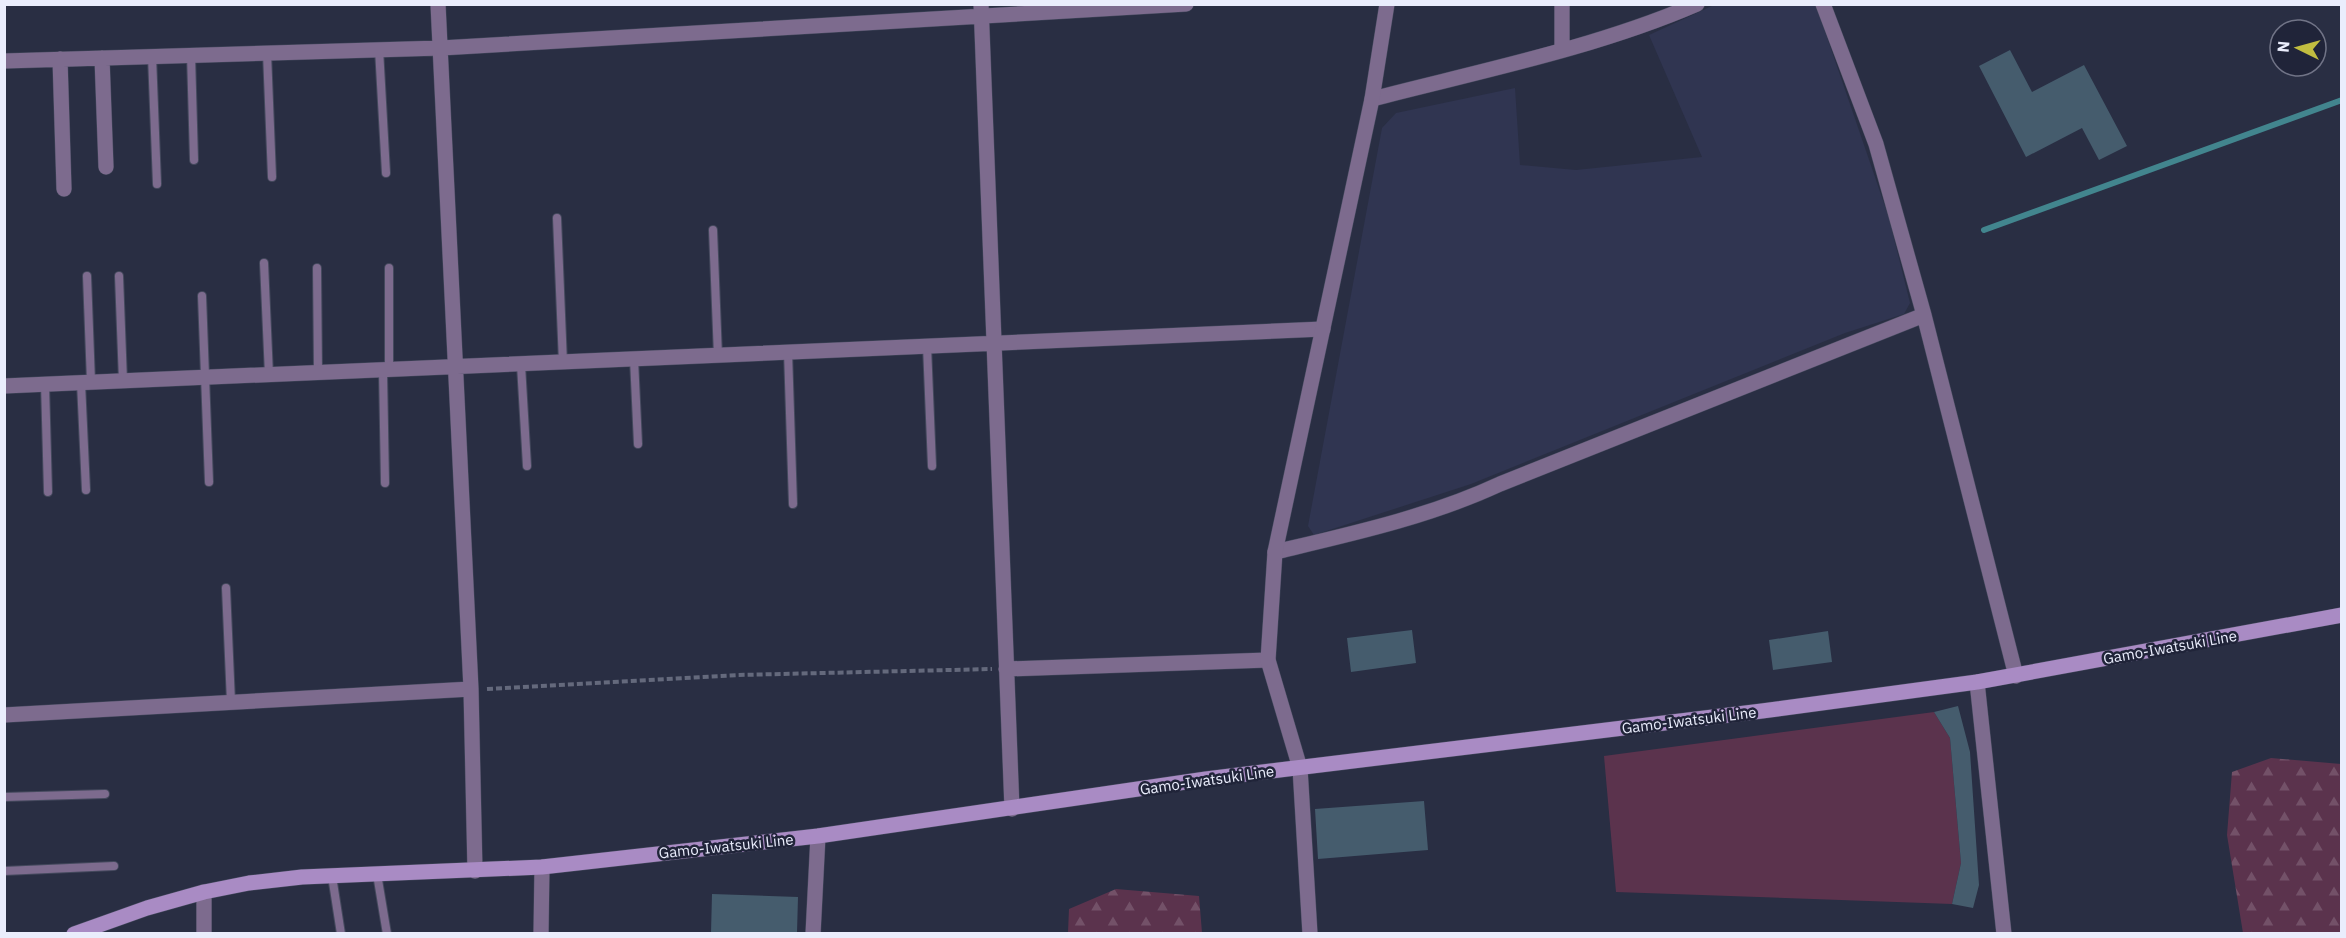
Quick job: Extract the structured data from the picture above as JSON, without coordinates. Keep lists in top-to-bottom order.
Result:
{
  "streets": {
    "main road": ["Gamo-Iwatsuki Line"]
  },
  "north": "left"
}
